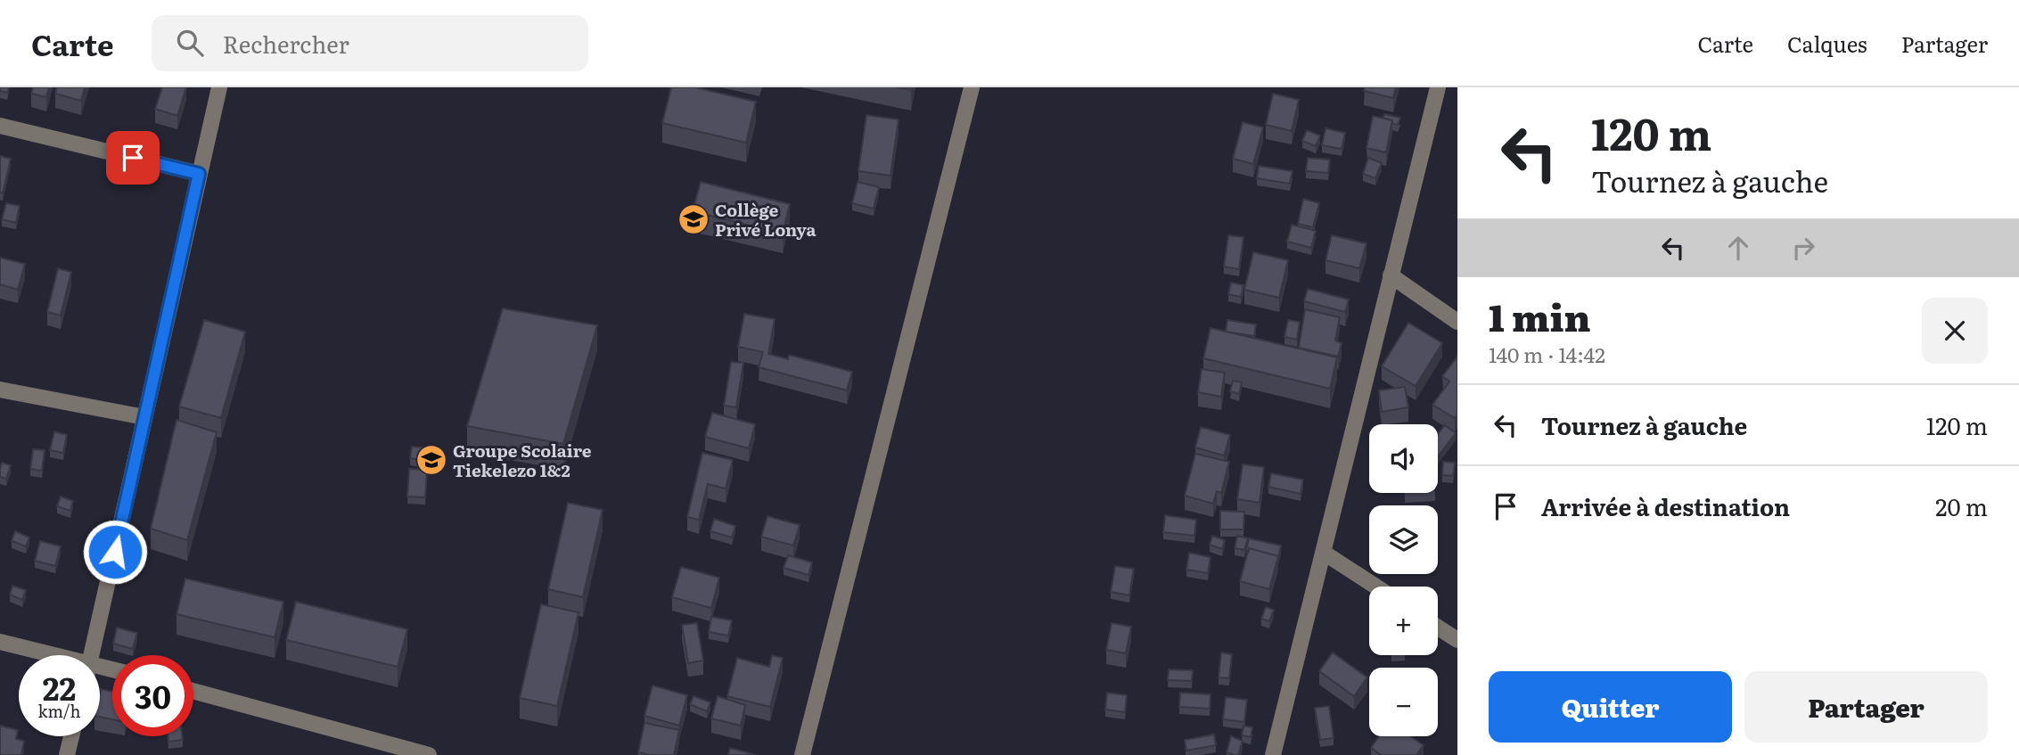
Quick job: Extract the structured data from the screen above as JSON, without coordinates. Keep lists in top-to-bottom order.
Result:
{
  "places": {
    "school or university": ["Collège Privé Lonya", "Groupe Scolaire Tiekelezo 1&2"]
  },
  "page": {
    "header": "Carte",
    "search": "Rechercher",
    "nav": ["Carte", "Calques", "Partager"],
    "turn": ["120 m", "Tournez à gauche"],
    "heading": ["1 min", "140 m · 14:42"],
    "list": [
      {
        "name": "Tournez à gauche",
        "value": "120 m"
      },
      {
        "name": "Arrivée à destination",
        "value": "20 m"
      }
    ],
    "map_buttons": ["+", "−"],
    "speed": "22 km/h",
    "limit": "30",
    "buttons": ["Quitter", "Partager"]
  }
}
